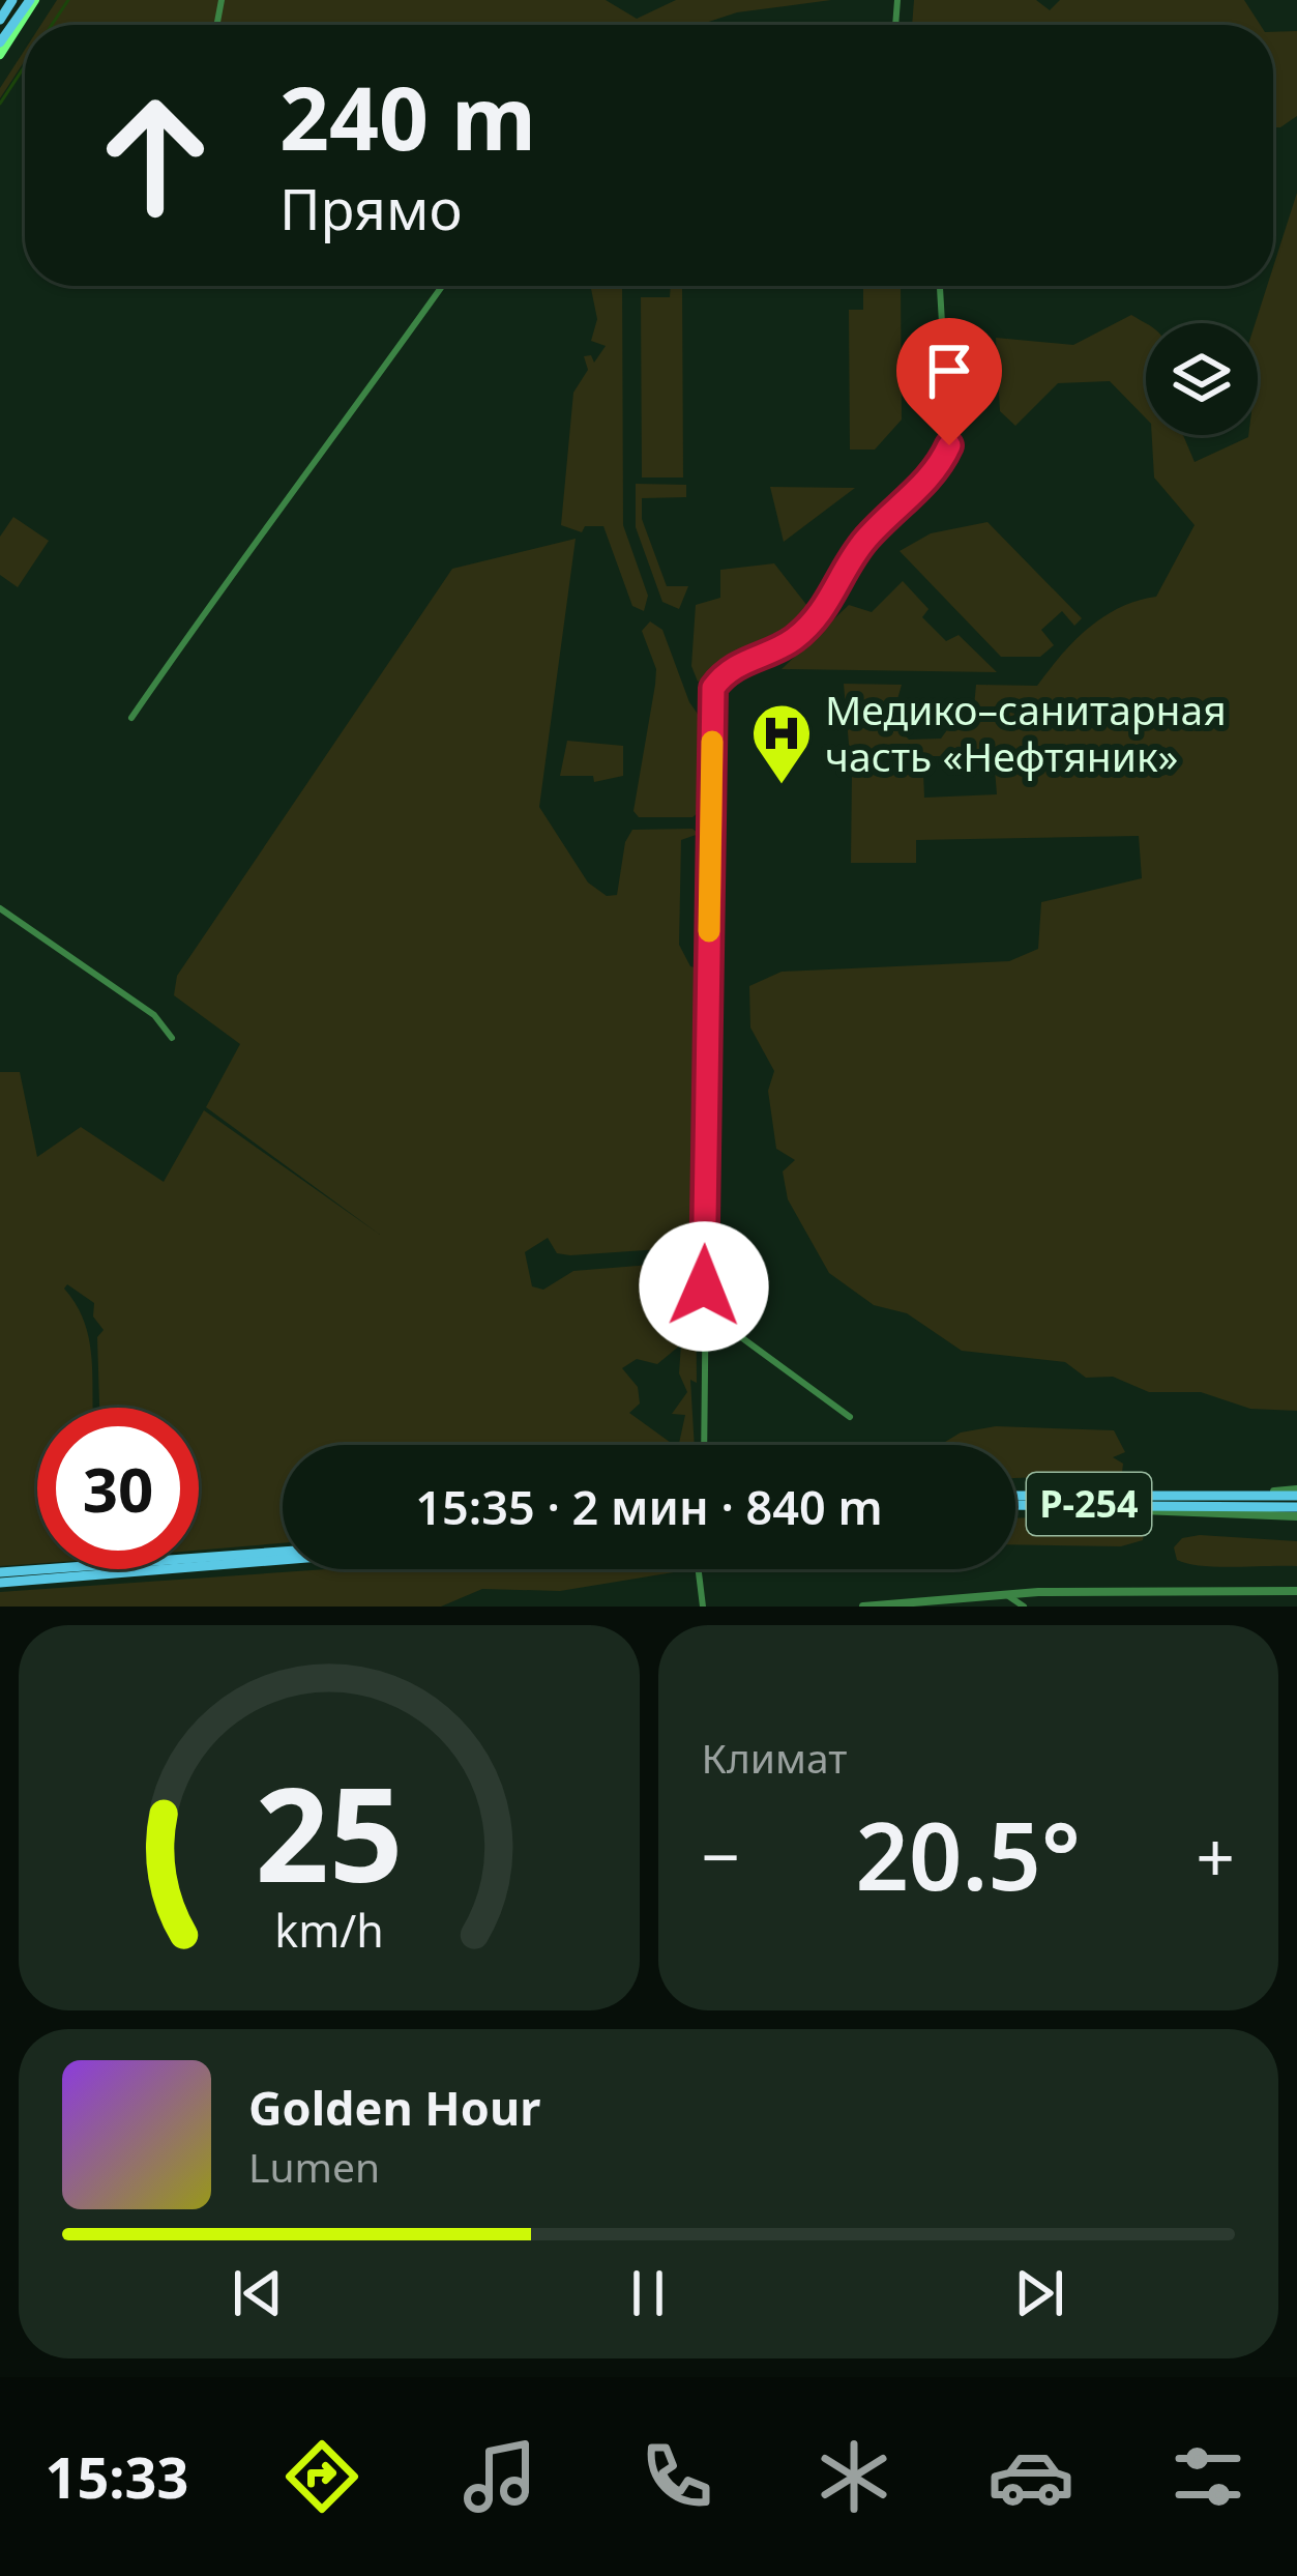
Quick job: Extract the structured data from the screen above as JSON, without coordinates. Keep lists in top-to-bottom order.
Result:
{
  "streets": {
    "highway": ["Р-254"]
  },
  "places": {
    "hospital": ["Медико–санитарная часть «Нефтяник»"]
  },
  "page": {
    "turn": ["240 m", "Прямо"],
    "limit": "30",
    "trip": "15:35 · 2 мин · 840 m",
    "tile": "Климат",
    "heat": ["−", "20.5°", "+"],
    "song": ["Golden Hour", "Lumen"],
    "tabs": "15:33",
    "gauge": ["25", "km/h"]
  }
}
